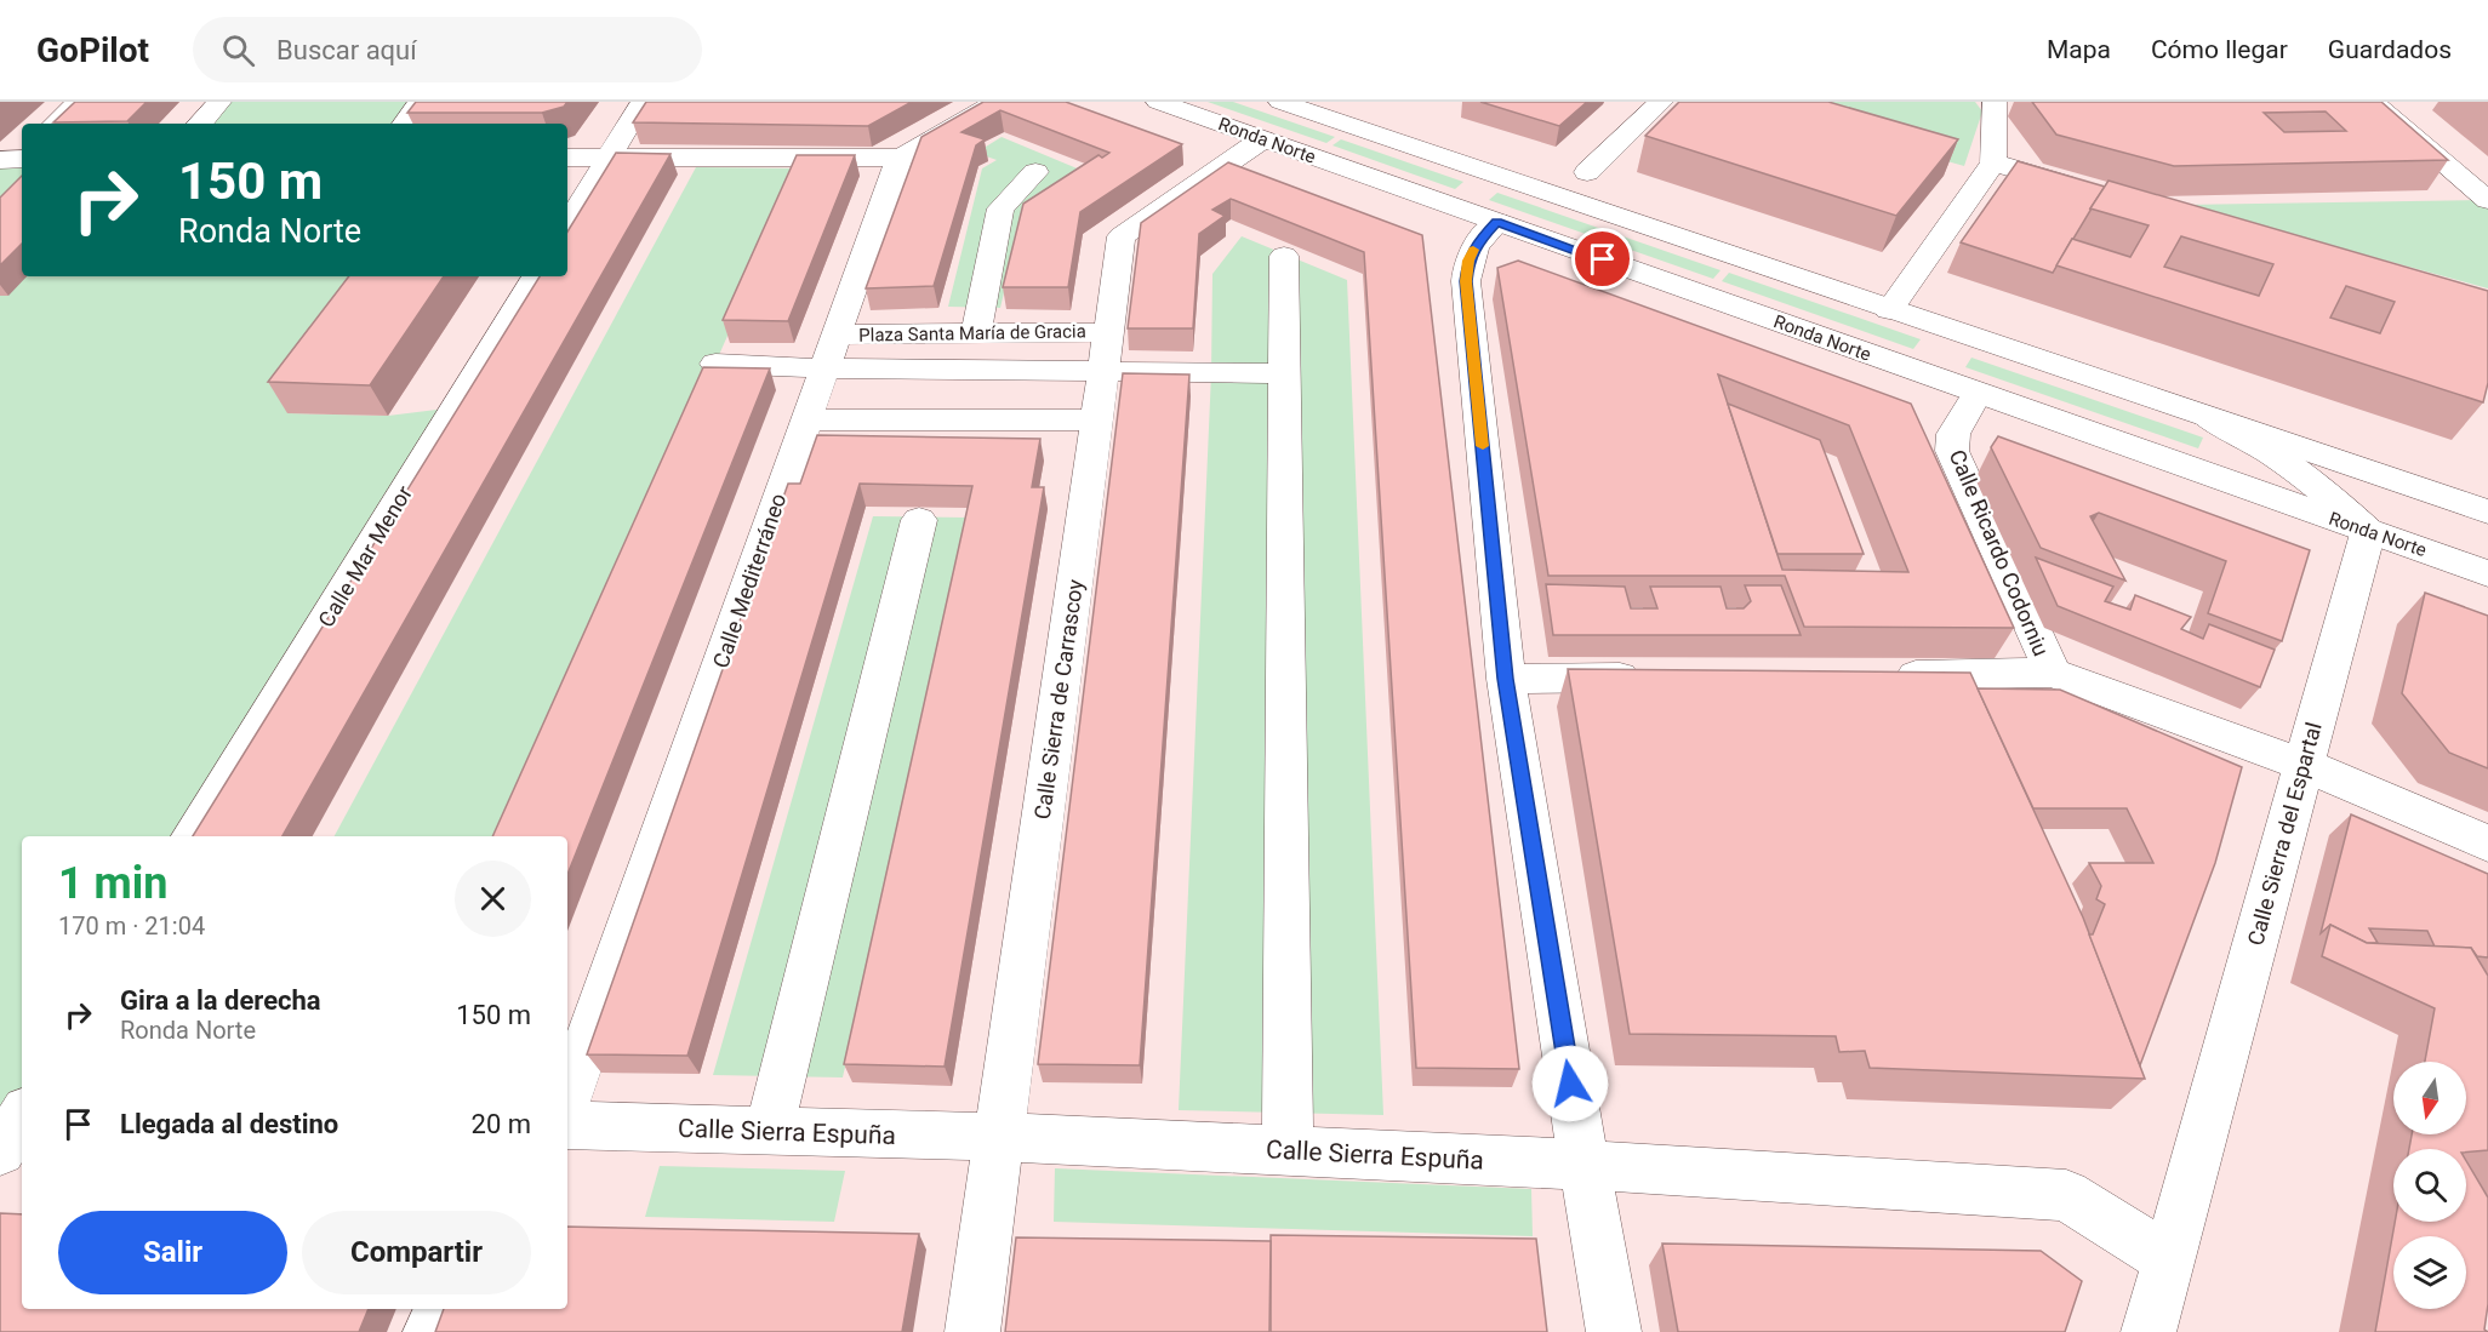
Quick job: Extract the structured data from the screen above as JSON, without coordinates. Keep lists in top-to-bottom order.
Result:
{
  "streets": {
    "street": [
      "Ronda Norte",
      "Plaza Santa María de Gracia",
      "Calle Ricardo Codorniu",
      "Calle Mar Menor",
      "Calle Mediterráneo",
      "Calle Sierra de Carrascoy",
      "Calle Sierra del Espartal",
      "Calle Sierra Espuña"
    ]
  },
  "crossings": [
    ["Ronda Norte", "Calle Ricardo Codorniu"],
    ["Ronda Norte", "Calle Sierra de Carrascoy"],
    ["Ronda Norte", "Calle Sierra del Espartal"],
    ["Plaza Santa María de Gracia", "Calle Mediterráneo"],
    ["Plaza Santa María de Gracia", "Calle Sierra de Carrascoy"],
    ["Calle Sierra de Carrascoy", "Calle Sierra Espuña"],
    ["Calle Sierra del Espartal", "Calle Sierra Espuña"]
  ],
  "north": "bottom",
  "page": {
    "header": "GoPilot",
    "search": "Buscar aquí",
    "nav": ["Mapa", "Cómo llegar", "Guardados"],
    "turn": ["150 m", "Ronda Norte"],
    "heading": ["1 min", "170 m · 21:04"],
    "list": [
      {
        "name": "Gira a la derecha",
        "note": "Ronda Norte",
        "value": "150 m"
      },
      {
        "name": "Llegada al destino",
        "value": "20 m"
      }
    ],
    "buttons": ["Salir", "Compartir"]
  }
}
